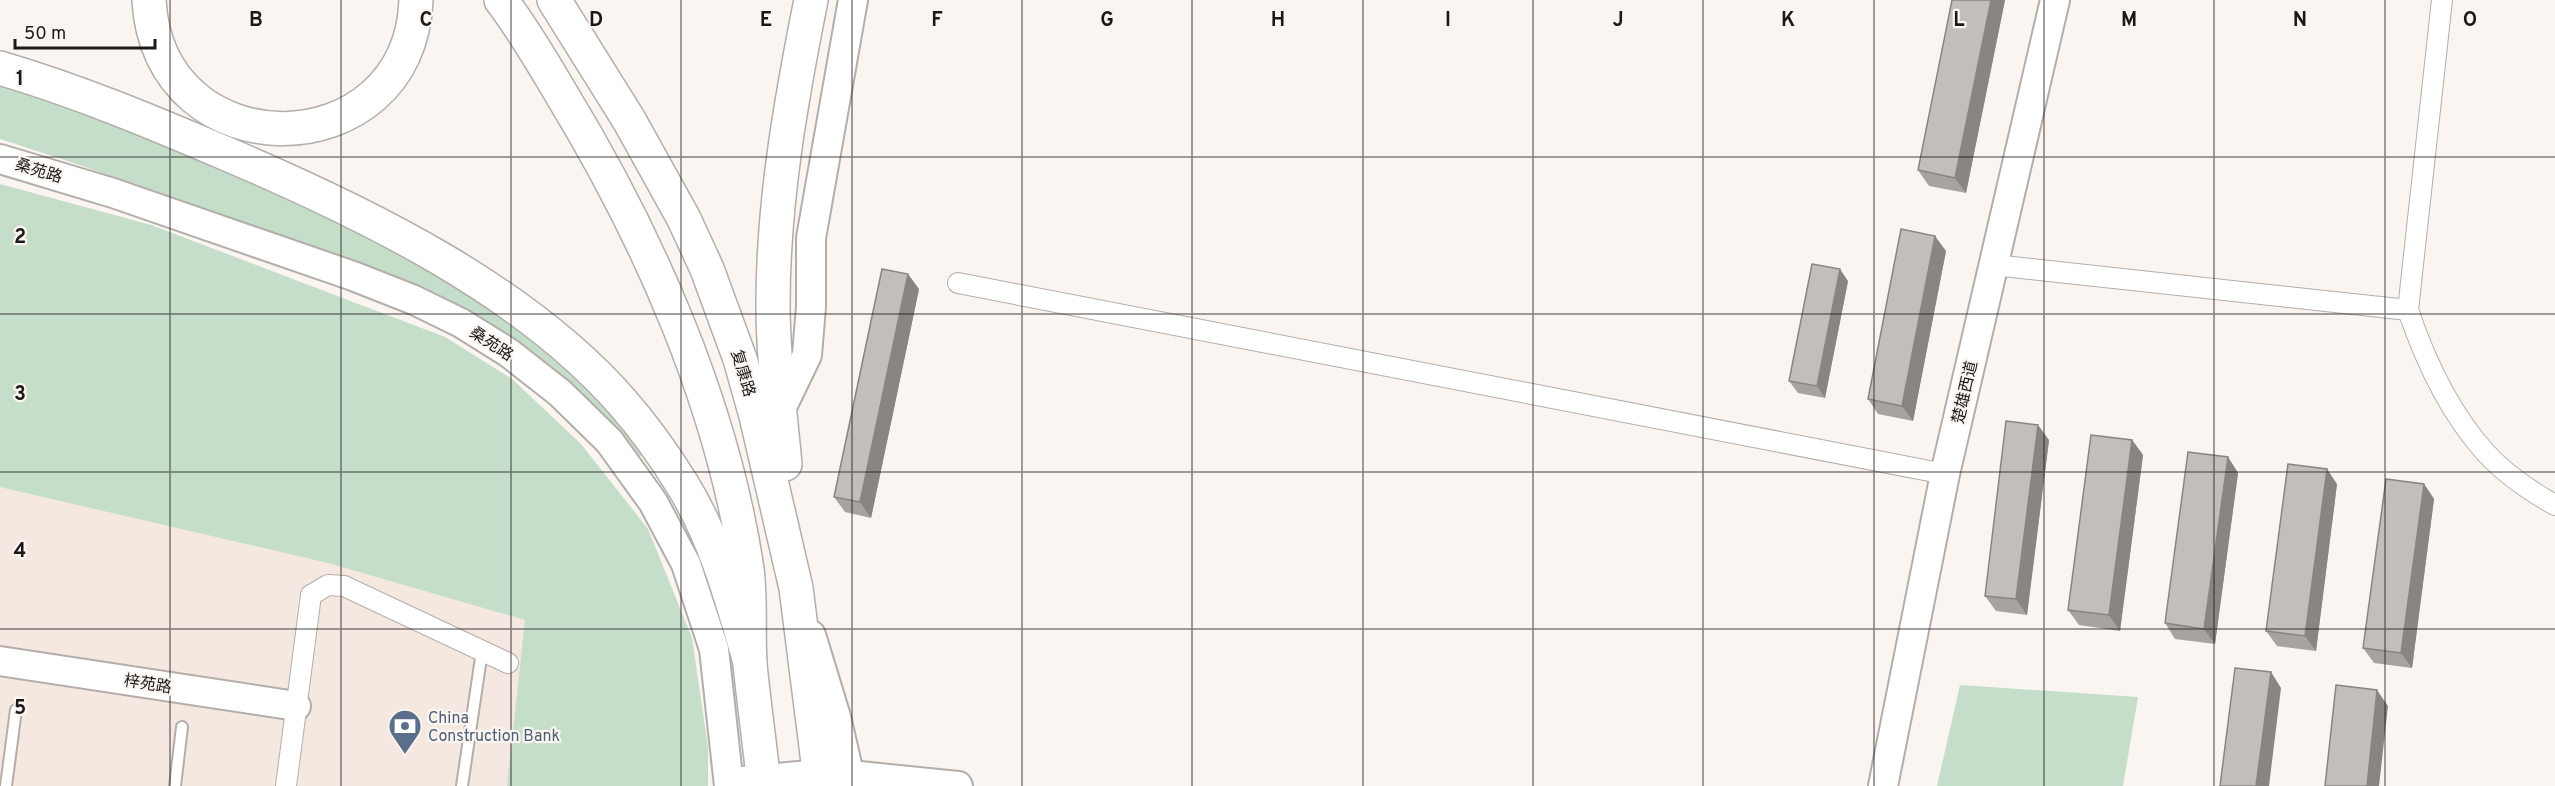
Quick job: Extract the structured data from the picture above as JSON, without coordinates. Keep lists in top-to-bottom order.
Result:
{
  "streets": {
    "highway": ["复康路"],
    "street": ["桑苑路", "楚雄西道", "梓苑路"]
  },
  "places": {
    "bank": ["China Construction Bank"]
  },
  "scale_bar": "50 m",
  "grid": {
    "columns": [
      "B",
      "C",
      "D",
      "E",
      "F",
      "G",
      "H",
      "I",
      "J",
      "K",
      "L",
      "M",
      "N",
      "O"
    ],
    "rows": [
      "1",
      "2",
      "3",
      "4",
      "5"
    ]
  }
}
